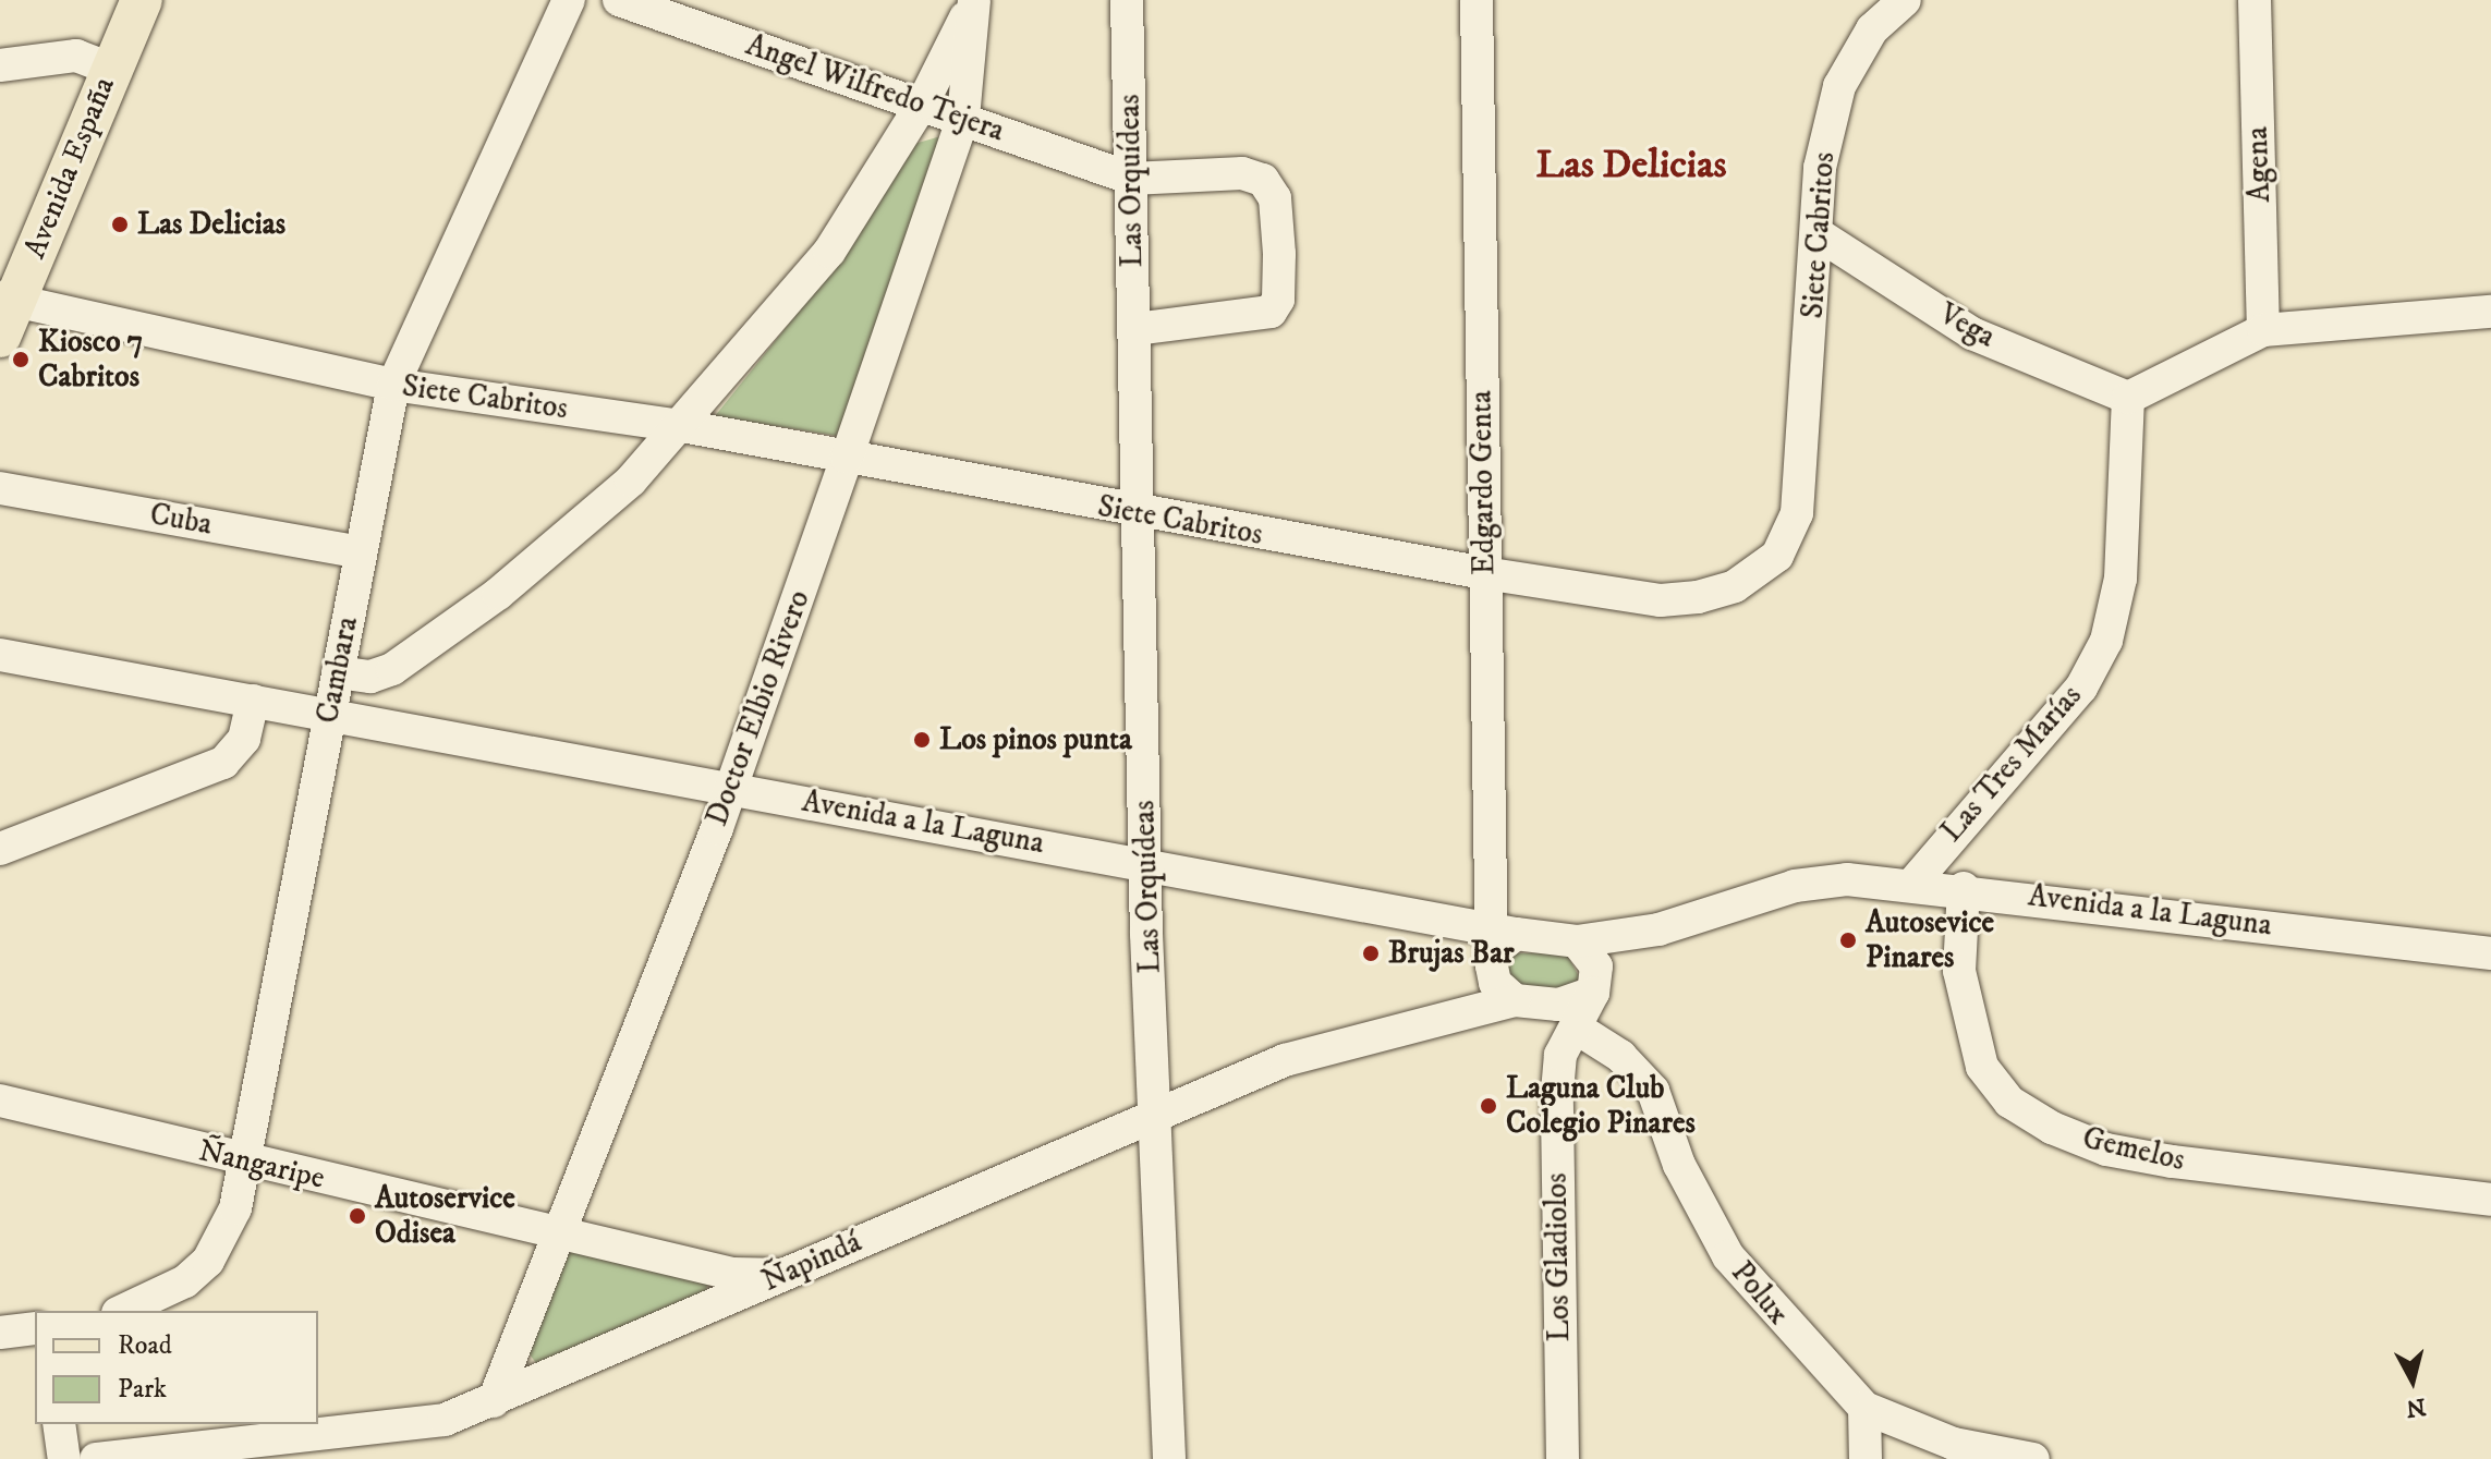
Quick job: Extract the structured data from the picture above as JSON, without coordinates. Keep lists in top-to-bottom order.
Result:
{
  "streets": {
    "main road": ["Avenida España"],
    "street": [
      "Angel Wilfredo Tejera",
      "Agena",
      "Las Orquídeas",
      "Siete Cabritos",
      "Vega",
      "Edgardo Genta",
      "Cuba",
      "Cambara",
      "Doctor Elbio Rivero",
      "Las Tres Marías",
      "Avenida a la Laguna",
      "Gemelos",
      "Ñangaripe",
      "Los Gladiolos",
      "Ñapindá",
      "Polux"
    ]
  },
  "crossings": [
    ["Angel Wilfredo Tejera", "Las Orquídeas"],
    ["Angel Wilfredo Tejera", "Doctor Elbio Rivero"],
    ["Avenida España", "Siete Cabritos"],
    ["Las Orquídeas", "Siete Cabritos"],
    ["Las Orquídeas", "Avenida a la Laguna"],
    ["Las Orquídeas", "Ñapindá"],
    ["Siete Cabritos", "Vega"],
    ["Siete Cabritos", "Edgardo Genta"],
    ["Siete Cabritos", "Cambara"],
    ["Siete Cabritos", "Doctor Elbio Rivero"],
    ["Vega", "Las Tres Marías"],
    ["Edgardo Genta", "Avenida a la Laguna"],
    ["Cuba", "Cambara"],
    ["Cambara", "Avenida a la Laguna"],
    ["Cambara", "Ñangaripe"],
    ["Doctor Elbio Rivero", "Avenida a la Laguna"],
    ["Doctor Elbio Rivero", "Ñangaripe"],
    ["Doctor Elbio Rivero", "Ñapindá"],
    ["Las Tres Marías", "Avenida a la Laguna"],
    ["Avenida a la Laguna", "Gemelos"],
    ["Avenida a la Laguna", "Los Gladiolos"],
    ["Avenida a la Laguna", "Ñapindá"],
    ["Ñangaripe", "Ñapindá"],
    ["Los Gladiolos", "Ñapindá"],
    ["Los Gladiolos", "Polux"]
  ],
  "districts": ["Las Delicias"],
  "places": [
    "Las Delicias",
    "Kiosco 7 Cabritos",
    "Los pinos punta",
    "Autosevice Pinares",
    "Brujas Bar",
    "Laguna Club Colegio Pinares",
    "Autoservice Odisea"
  ],
  "legend": ["Road", "Park"],
  "north": "bottom"
}
